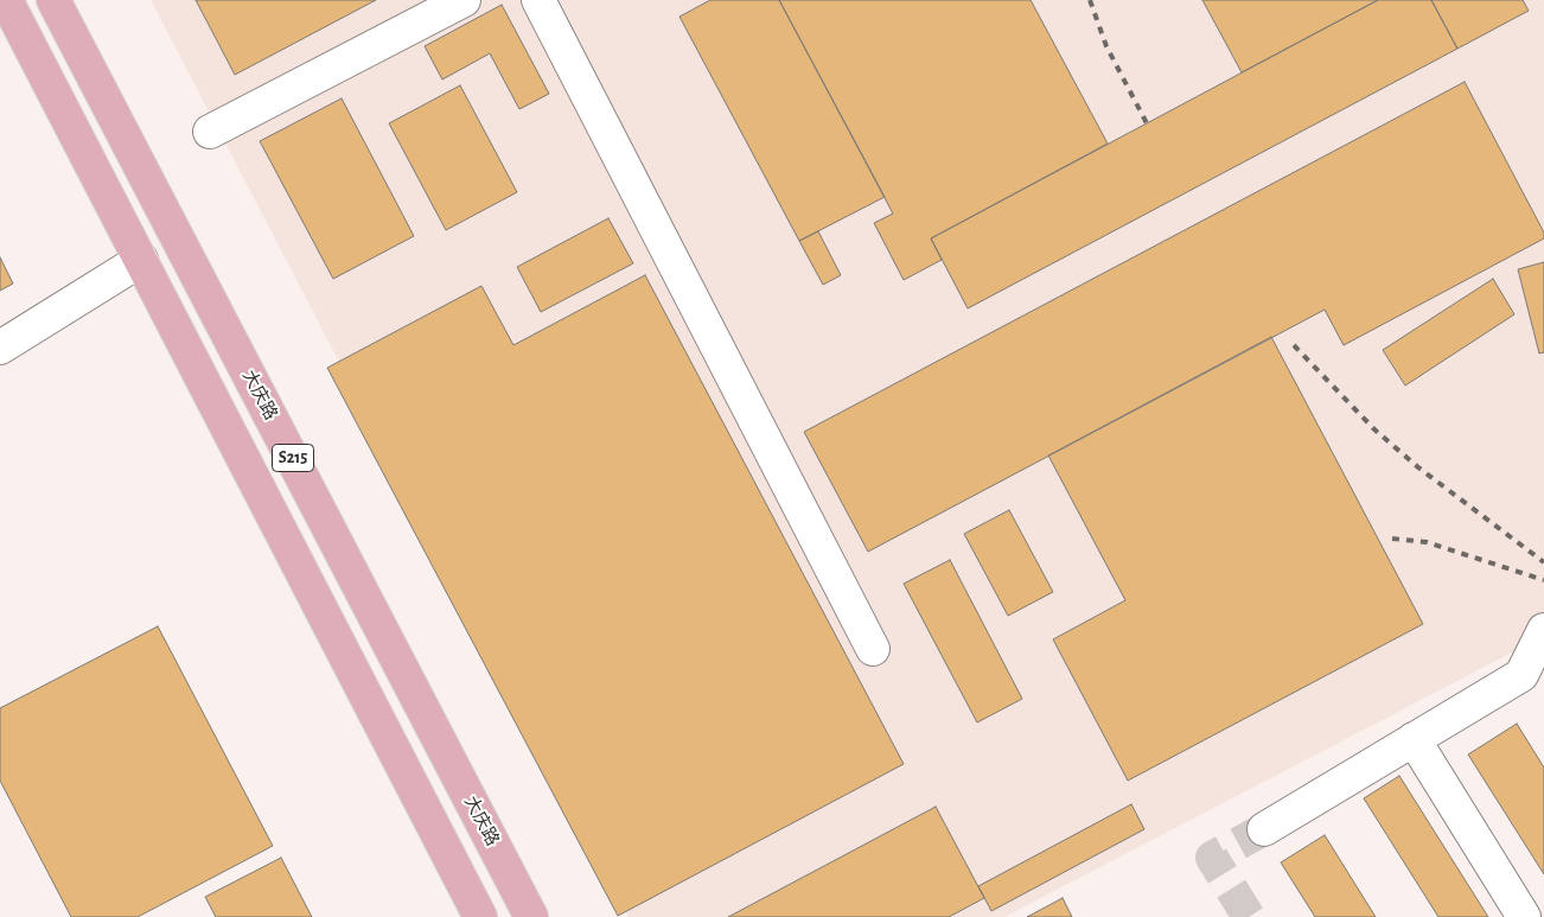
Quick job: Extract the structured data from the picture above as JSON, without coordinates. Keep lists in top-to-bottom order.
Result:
{
  "streets": {
    "main road": ["大庆路", "S215"]
  }
}
